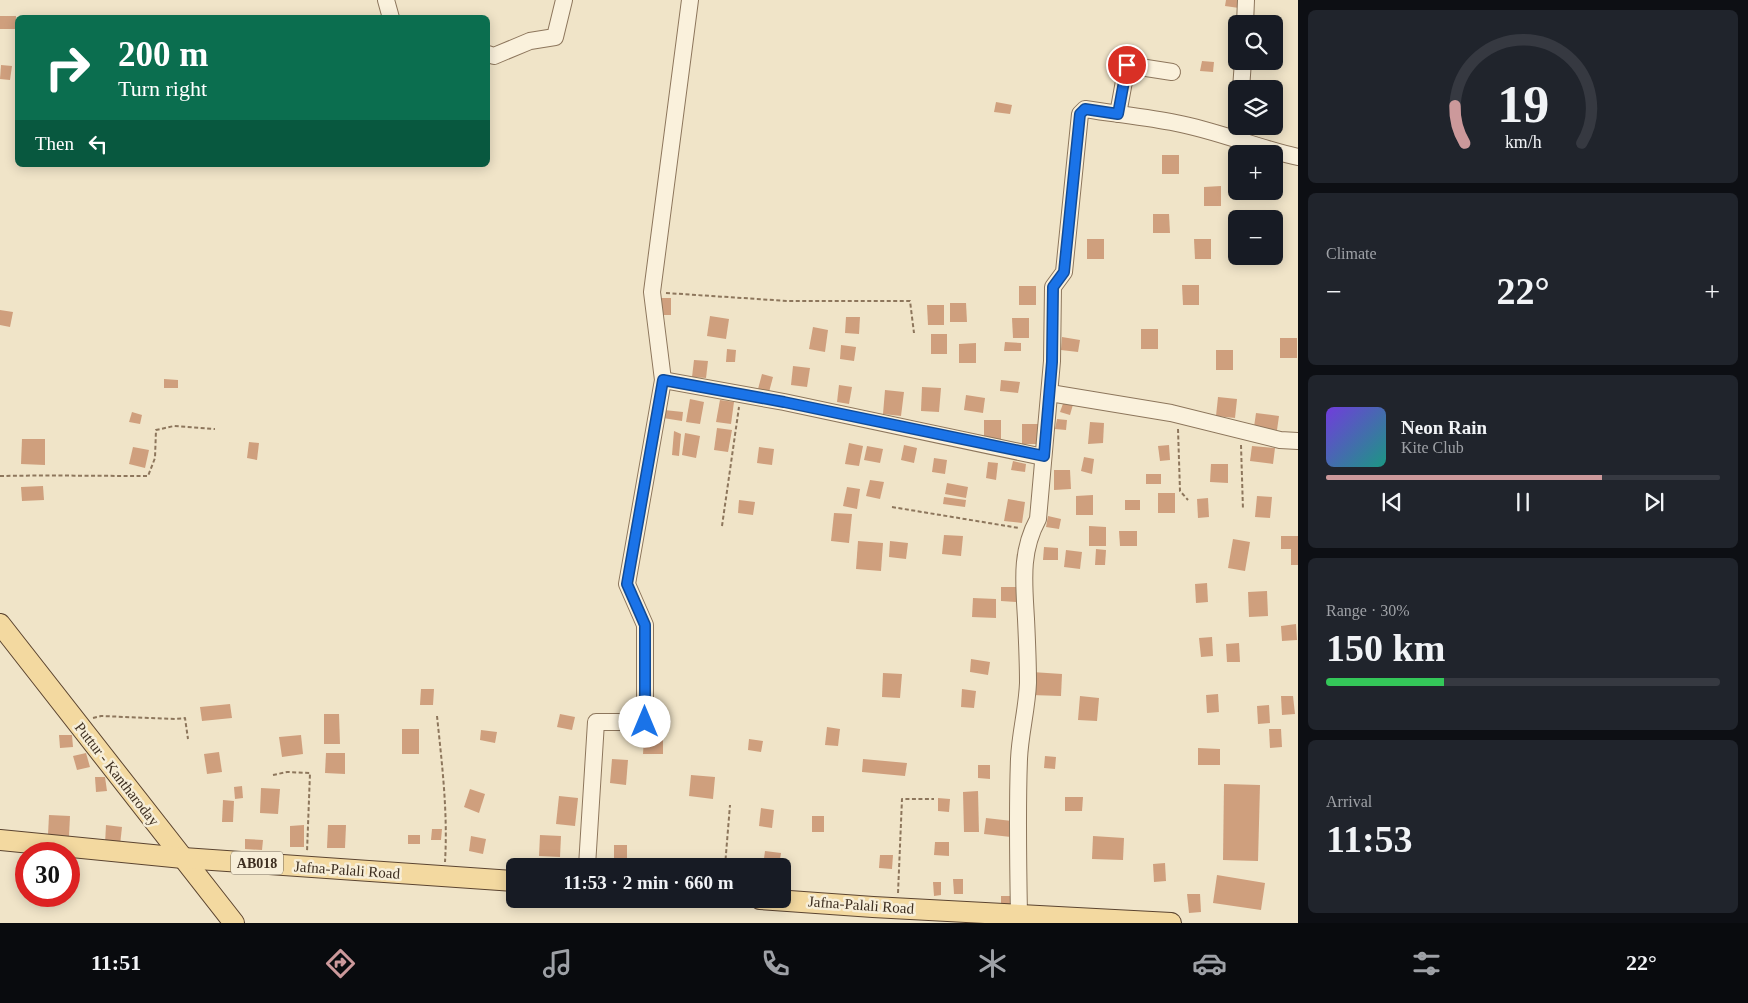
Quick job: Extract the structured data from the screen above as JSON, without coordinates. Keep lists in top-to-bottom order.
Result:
{
  "streets": {
    "main road": ["Puttur - Kantharoday", "AB018", "Jafna-Palali Road"]
  },
  "crossings": [
    ["Puttur - Kantharoday", "Jafna-Palali Road"]
  ],
  "page": {
    "map_buttons": ["+", "−"],
    "turn": ["200 m", "Turn right"],
    "then": "Then",
    "tile": [
      "Climate",
      ["Range · 30%", "150 km"],
      ["Arrival", "11:53"]
    ],
    "heat": ["−", "22°", "+"],
    "song": ["Neon Rain", "Kite Club"],
    "limit": "30",
    "trip": "11:53 · 2 min · 660 m",
    "tabs": ["11:51", "22°"],
    "gauge": ["19", "km/h"]
  }
}
